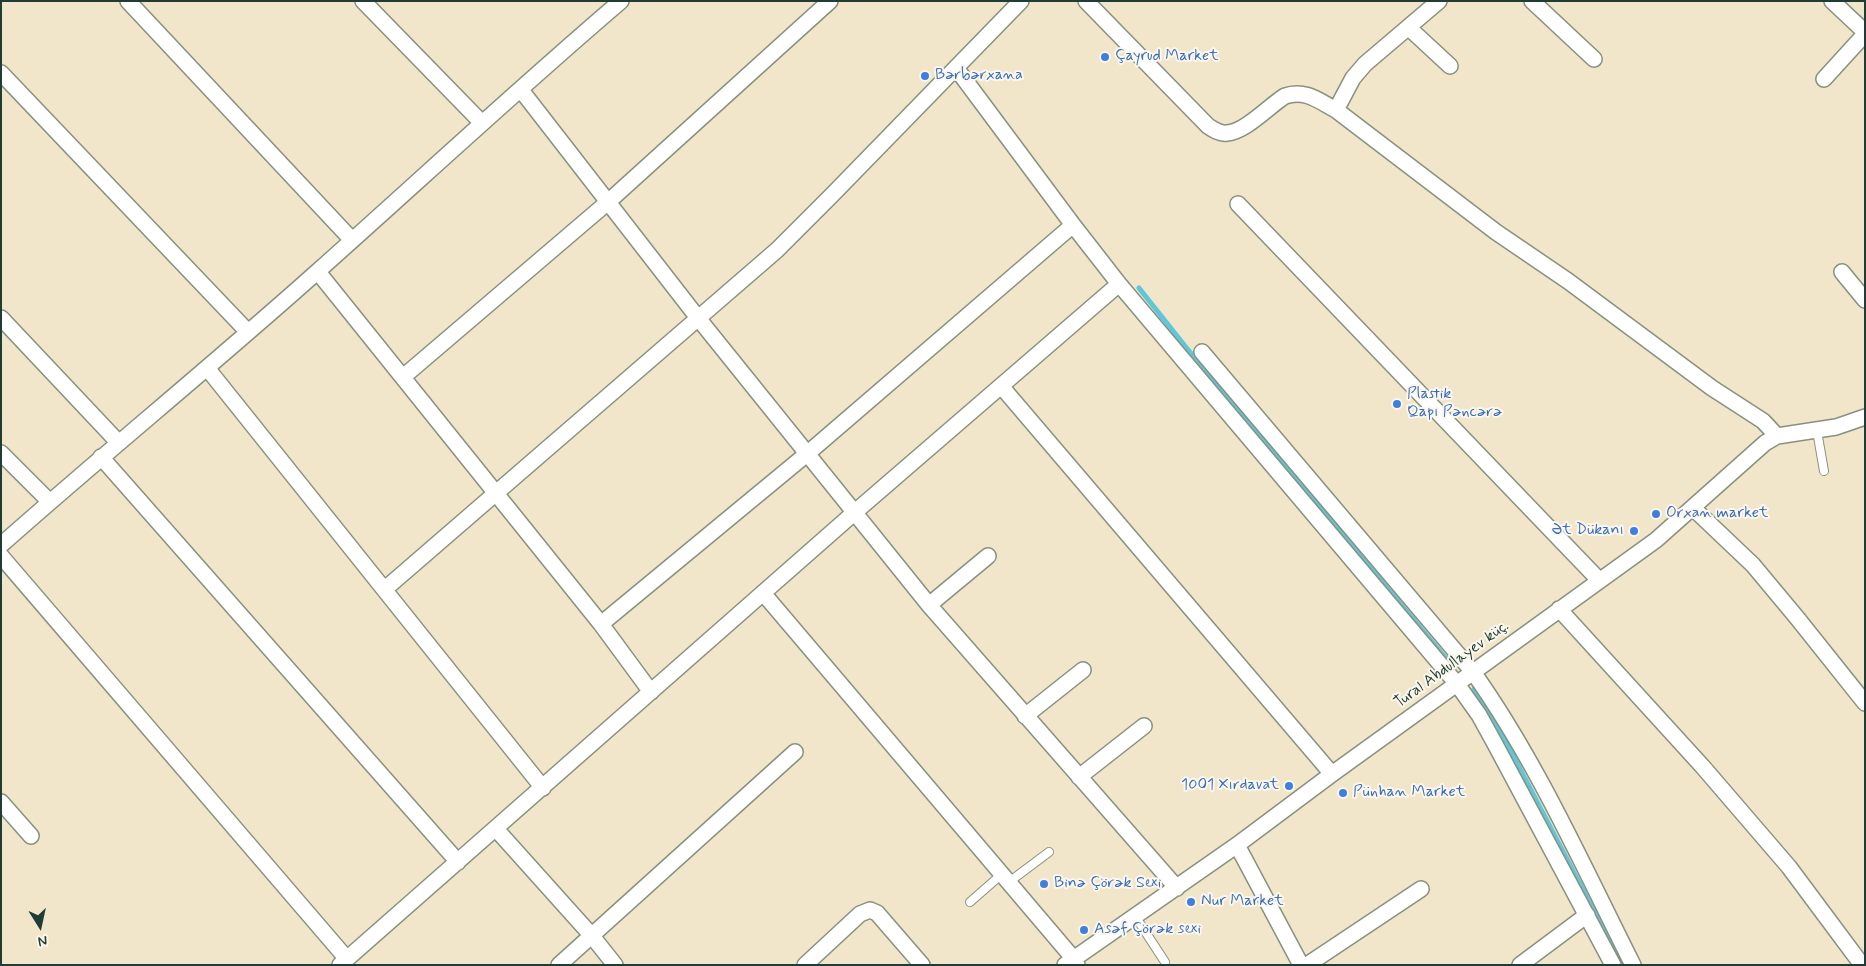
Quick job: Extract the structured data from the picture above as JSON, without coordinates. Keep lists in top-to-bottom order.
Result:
{
  "streets": {
    "street": ["Tural Abdullayev küç."]
  },
  "places": [
    "Çayrud Market",
    "Bərbərxana",
    "Plastik Qapı Pəncərə",
    "Orxan market",
    "Ət Dükanı",
    "1001 Xırdavat",
    "Pünhan Market",
    "Binə Çörək Sexi",
    "Nur Market",
    "Asəf Çörək sexi"
  ],
  "north": "bottom"
}
